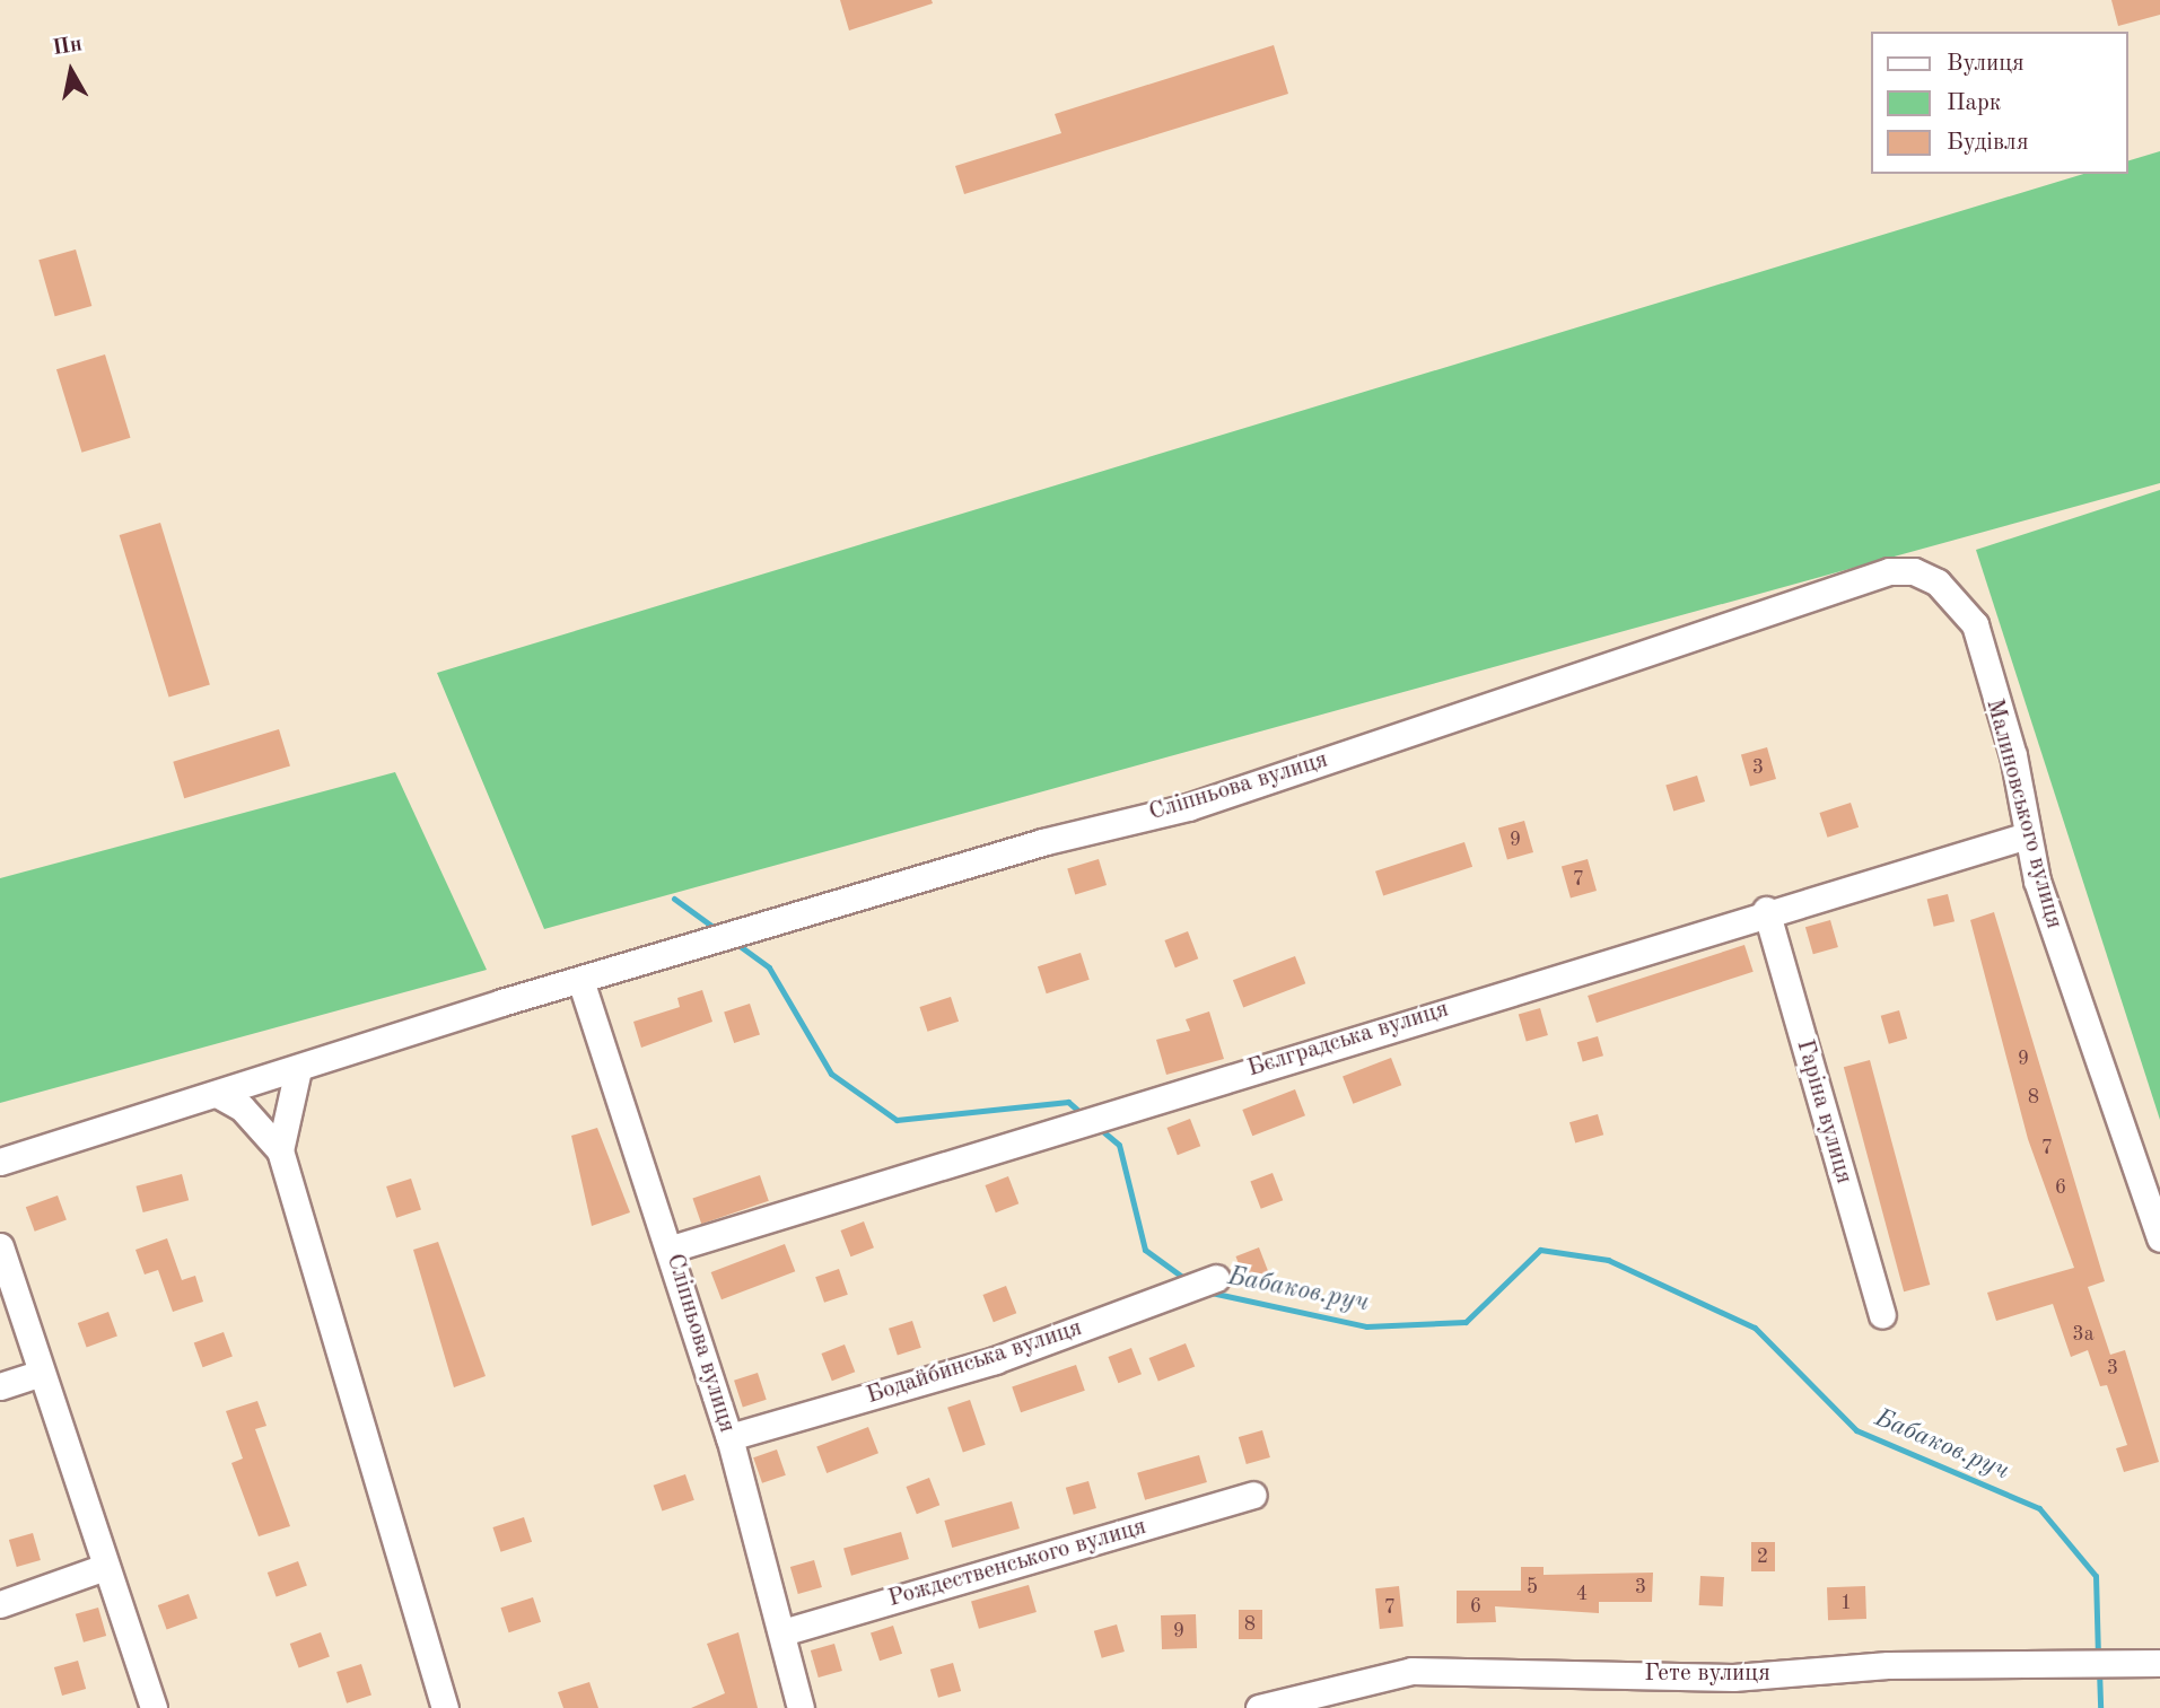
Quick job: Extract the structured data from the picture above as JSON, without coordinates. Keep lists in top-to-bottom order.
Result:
{
  "streets": {
    "street": [
      "Сліпньова вулиця",
      "Малиновського вулиця",
      "Бєлградська вулиця",
      "Гаріна вулиця",
      "Бодайбинська вулиця",
      "Рождественського вулиця",
      "Гете вулиця"
    ]
  },
  "crossings": [
    ["Сліпньова вулиця", "Малиновського вулиця"],
    ["Сліпньова вулиця", "Бєлградська вулиця"],
    ["Сліпньова вулиця", "Бодайбинська вулиця"],
    ["Сліпньова вулиця", "Рождественського вулиця"],
    ["Малиновського вулиця", "Бєлградська вулиця"],
    ["Бєлградська вулиця", "Гаріна вулиця"]
  ],
  "water": ["Бабаков.руч"],
  "house_numbers": [
    "3",
    "9",
    "7",
    "9",
    "8",
    "7",
    "6",
    "3а",
    "3",
    "2",
    "5",
    "3",
    "4",
    "1",
    "6",
    "7",
    "8",
    "9"
  ],
  "legend": ["Вулиця", "Парк", "Будівля"],
  "north": "top"
}
